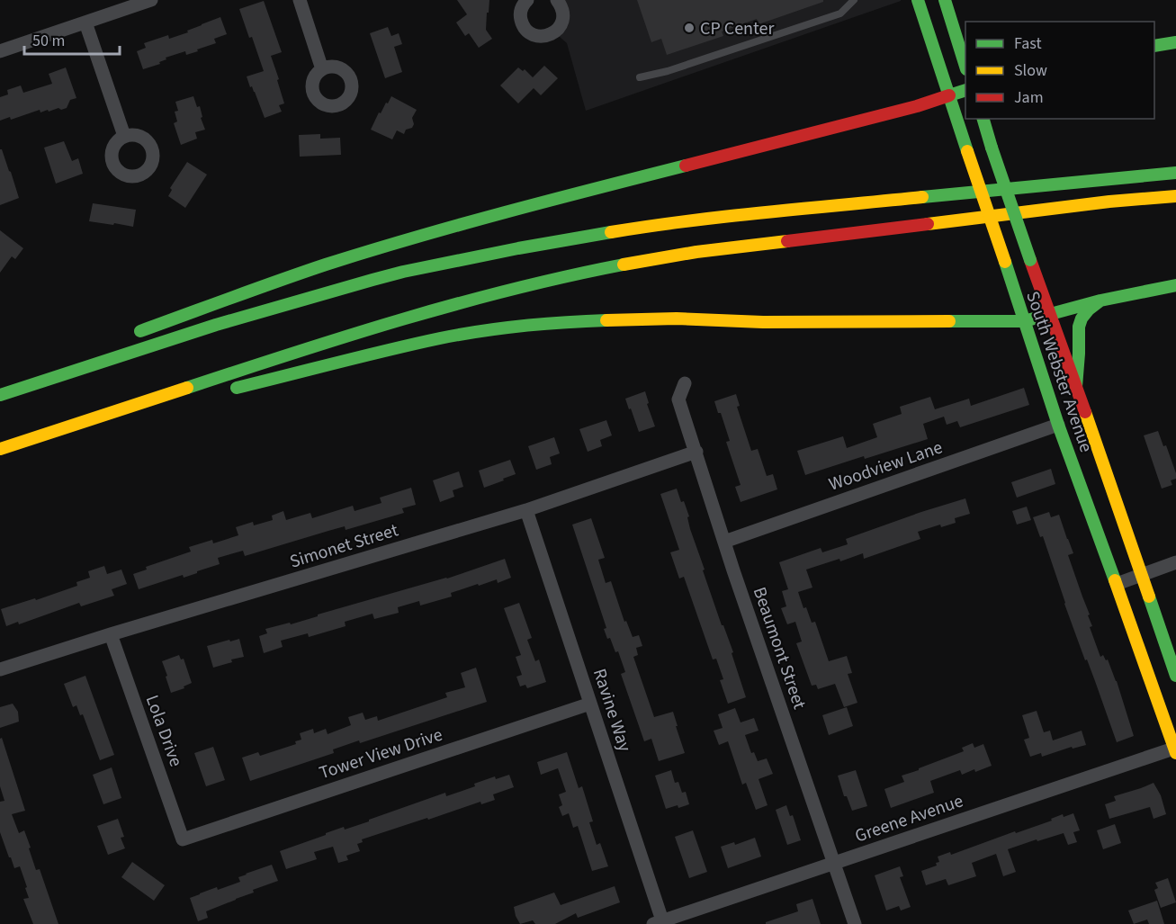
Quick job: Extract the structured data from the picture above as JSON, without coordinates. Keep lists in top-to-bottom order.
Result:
{
  "streets": {
    "main road": ["South Webster Avenue"],
    "street": [
      "Woodview Lane",
      "Simonet Street",
      "Beaumont Street",
      "Ravine Way",
      "Lola Drive",
      "Tower View Drive",
      "Greene Avenue"
    ]
  },
  "crossings": [
    ["South Webster Avenue", "Woodview Lane"],
    ["South Webster Avenue", "Greene Avenue"],
    ["Woodview Lane", "Beaumont Street"],
    ["Simonet Street", "Beaumont Street"],
    ["Simonet Street", "Ravine Way"],
    ["Simonet Street", "Lola Drive"],
    ["Beaumont Street", "Greene Avenue"],
    ["Ravine Way", "Tower View Drive"],
    ["Ravine Way", "Greene Avenue"],
    ["Lola Drive", "Tower View Drive"]
  ],
  "places": ["CP Center"],
  "legend": ["Fast", "Slow", "Jam"],
  "scale_bar": "50 m"
}
